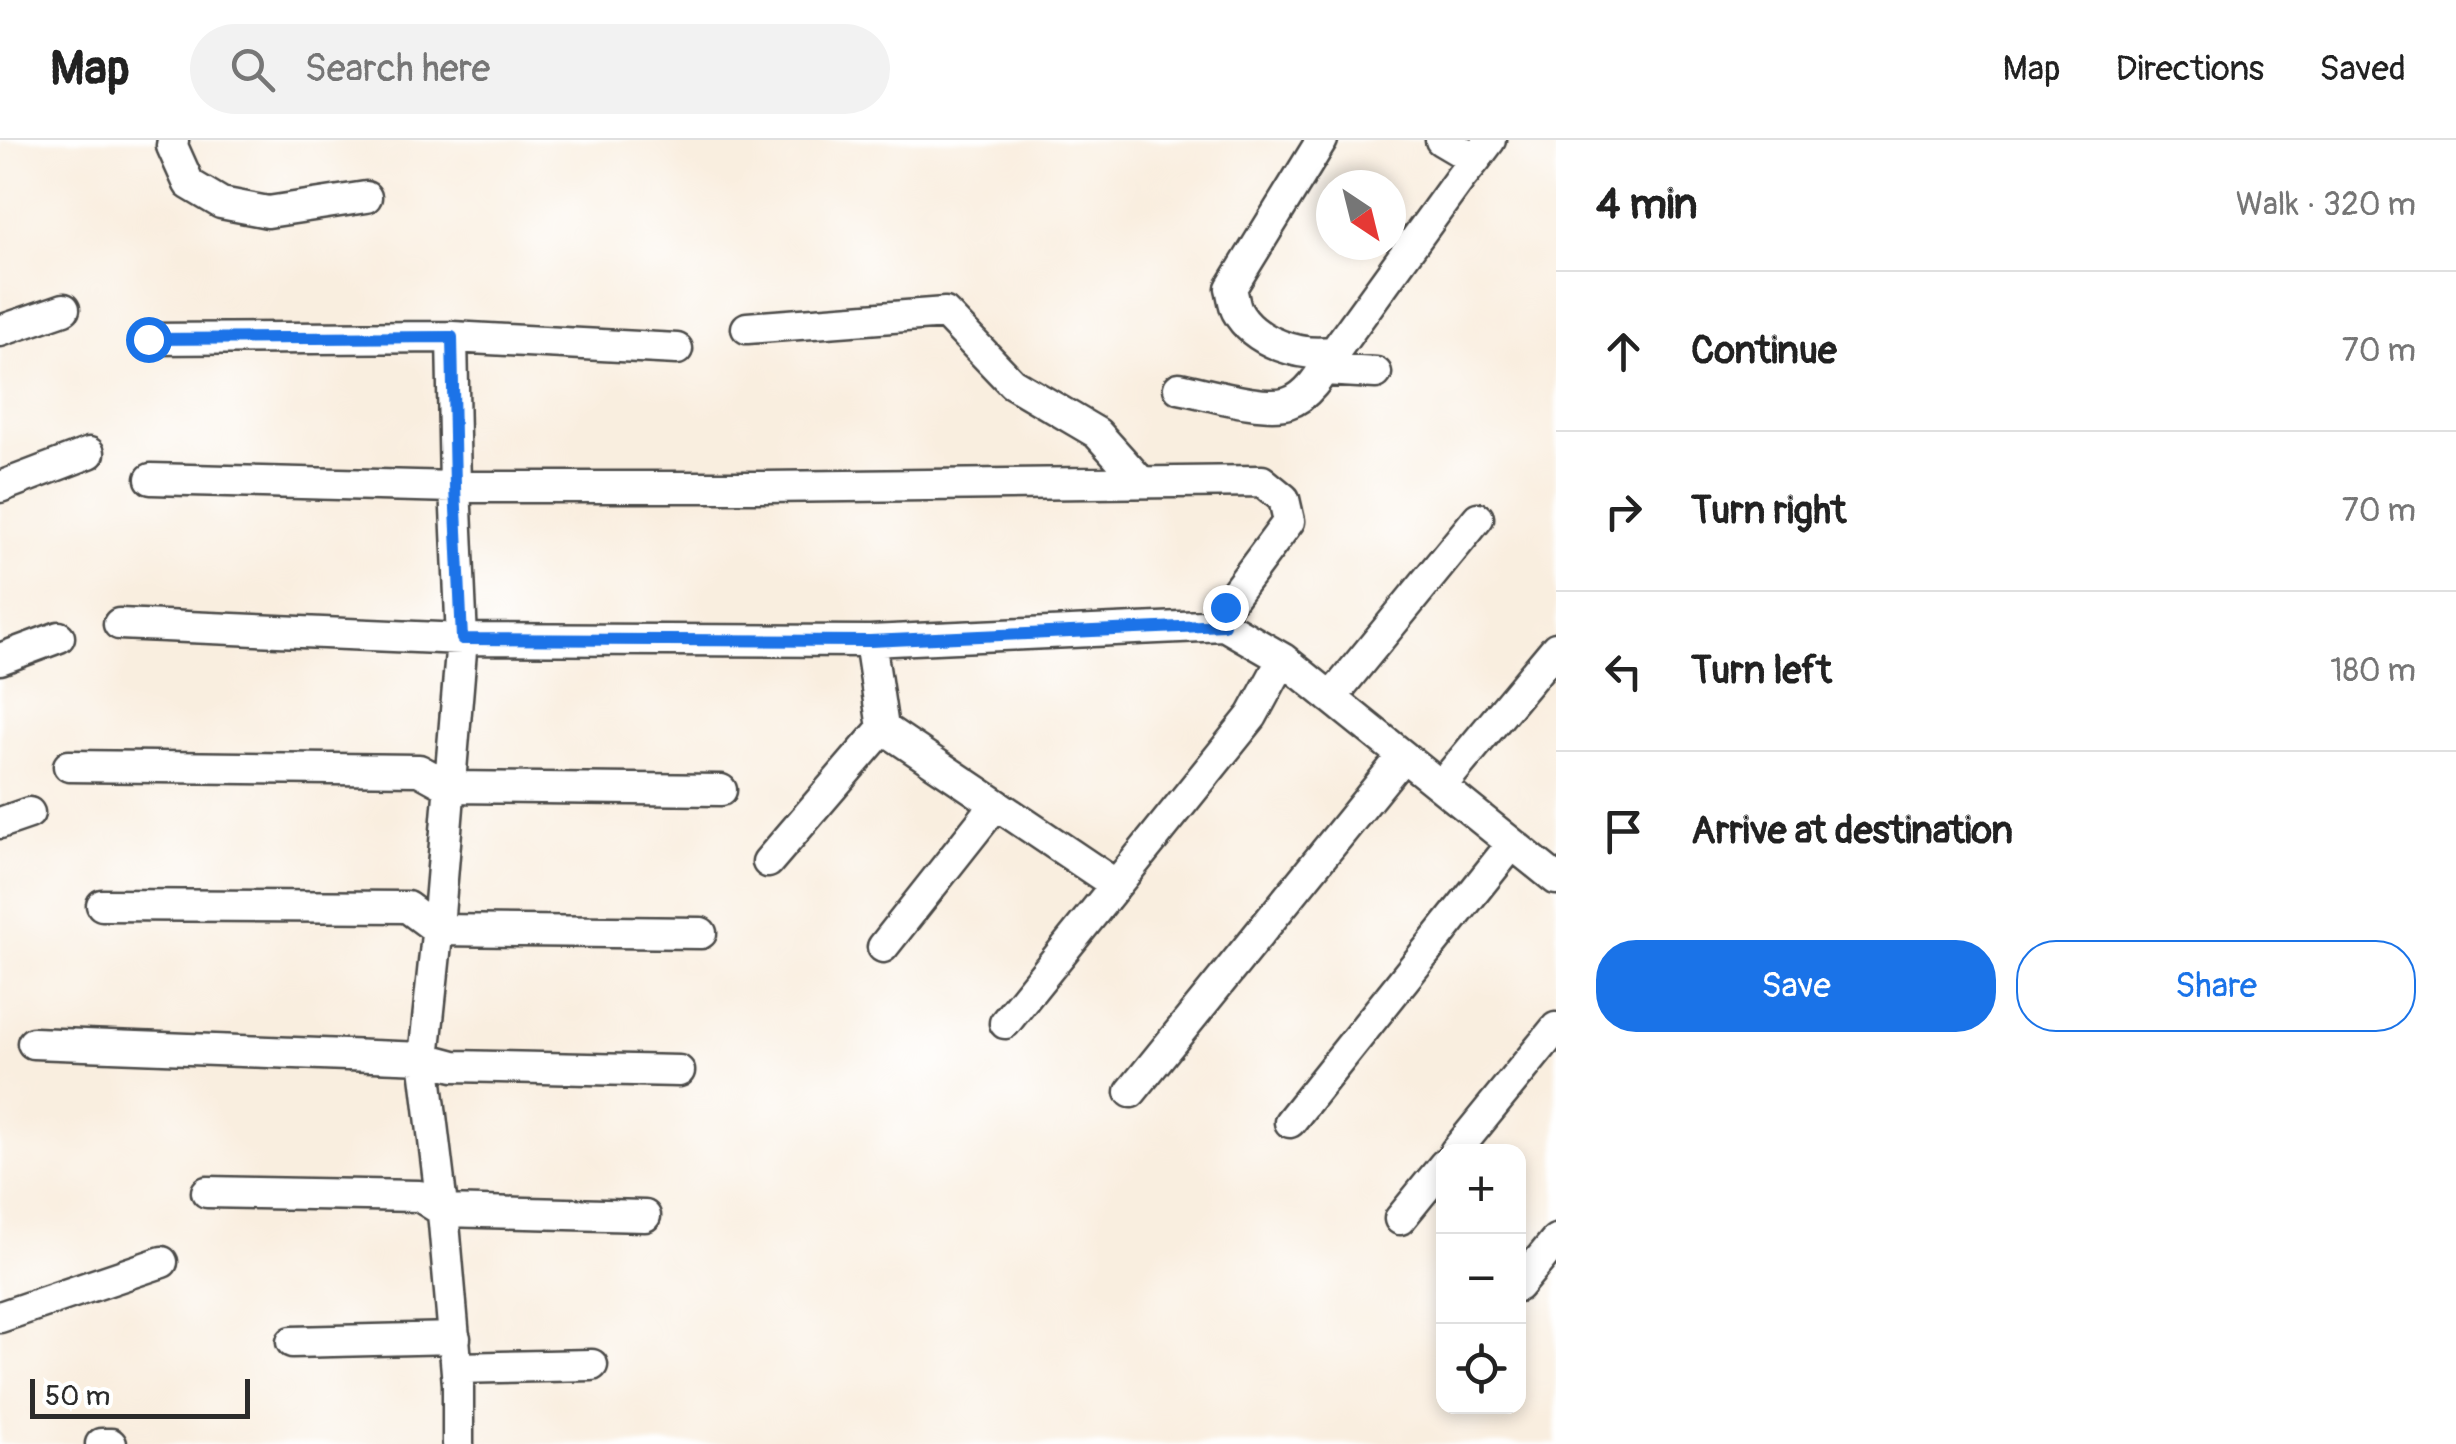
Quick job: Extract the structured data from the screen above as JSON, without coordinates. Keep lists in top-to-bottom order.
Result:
{
  "scale_bar": "50 m",
  "north": "bottom right",
  "page": {
    "header": "Map",
    "search": "Search here",
    "nav": ["Map", "Directions", "Saved"],
    "heading": ["4 min", "Walk · 320 m"],
    "list": [
      ["Continue", "70 m"],
      ["Turn right", "70 m"],
      ["Turn left", "180 m"],
      "Arrive at destination"
    ],
    "buttons": ["Save", "Share"],
    "map_buttons": ["+", "−"],
    "scale": "50 m"
  }
}
